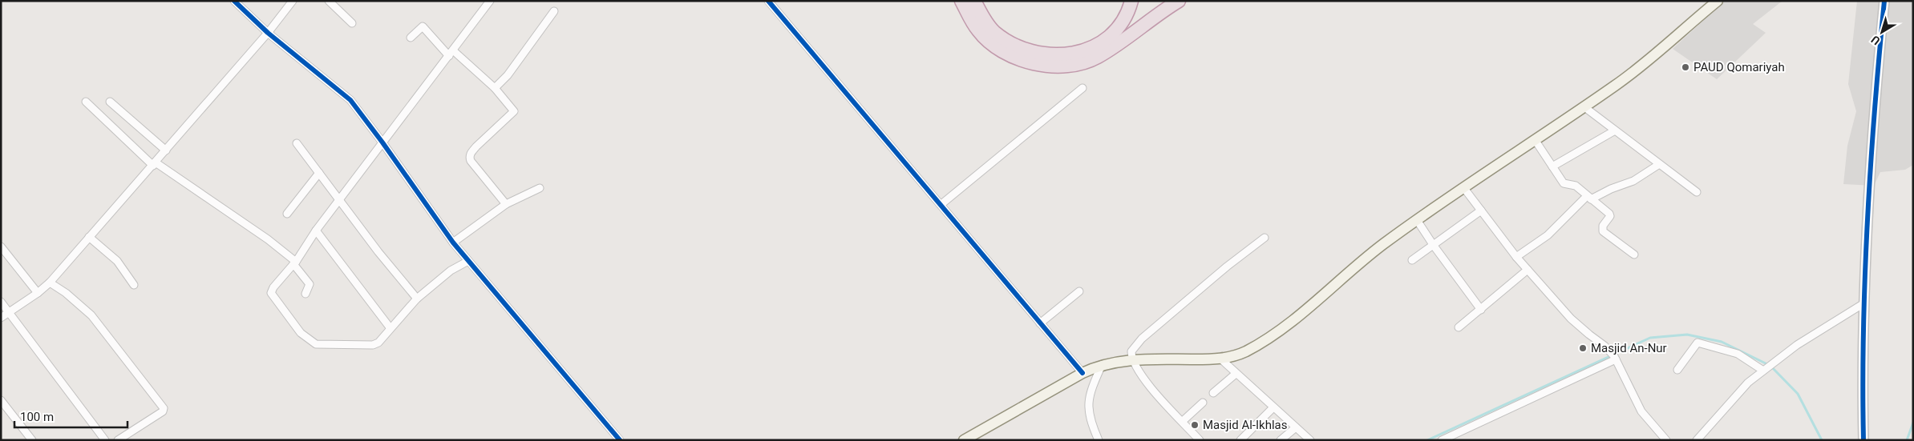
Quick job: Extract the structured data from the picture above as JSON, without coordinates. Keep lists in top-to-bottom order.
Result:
{
  "places": ["PAUD Qomariyah", "Masjid An-Nur", "Masjid Al-Ikhlas"],
  "scale_bar": "100 m",
  "north": "bottom left"
}
